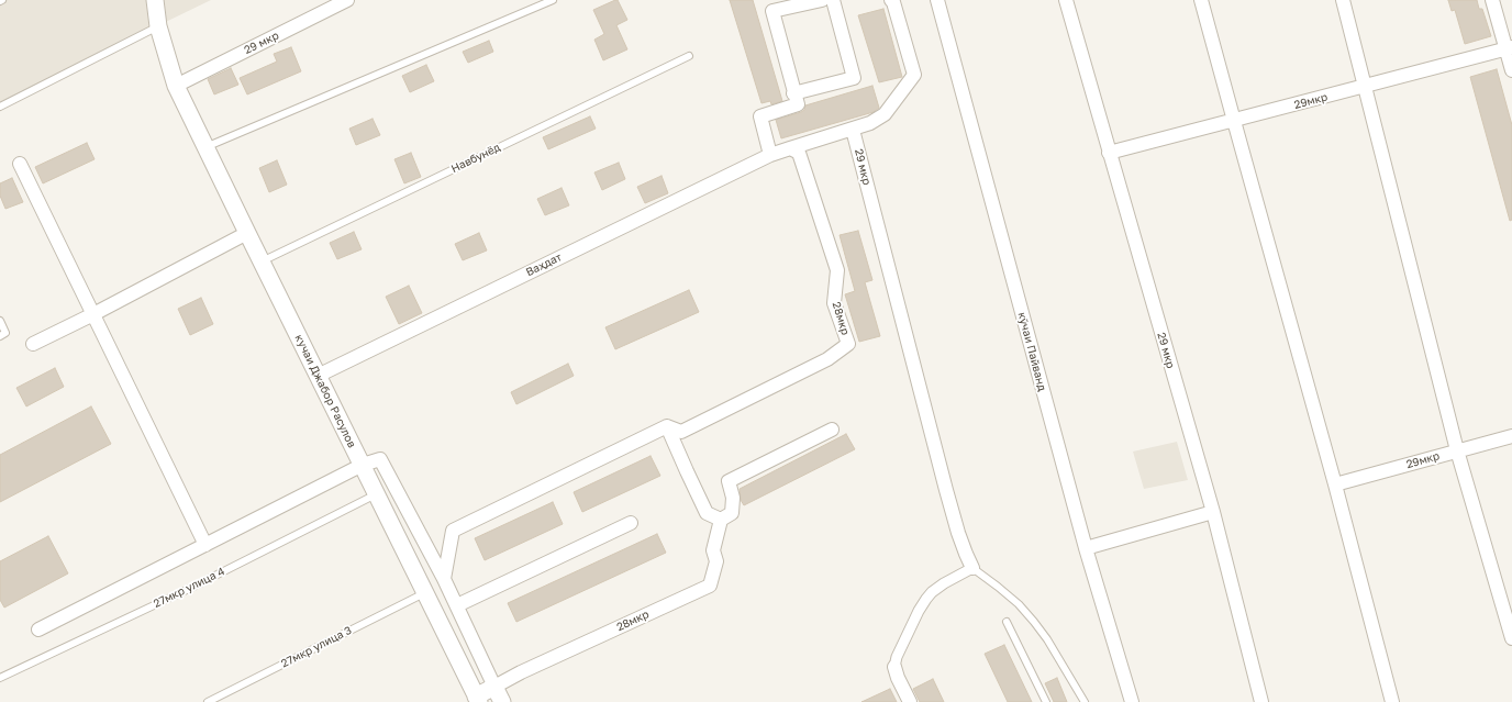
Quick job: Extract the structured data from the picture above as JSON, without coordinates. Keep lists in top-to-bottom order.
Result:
{
  "streets": {
    "street": [
      "29 мкр",
      "29мкр",
      "Ваҳдат",
      "28мкр",
      "кӯчаи Пайванд",
      "кучаи Джабор Расулов"
    ],
    "lane": ["Навбунёд", "27мкр улица 4", "27мкр улица 3"]
  },
  "crossings": [
    ["29 мкр", "29мкр"],
    ["29 мкр", "кучаи Джабор Расулов"],
    ["Навбунёд", "кучаи Джабор Расулов"],
    ["Ваҳдат", "кучаи Джабор Расулов"],
    ["кучаи Джабор Расулов", "27мкр улица 4"],
    ["кучаи Джабор Расулов", "27мкр улица 3"]
  ]
}
